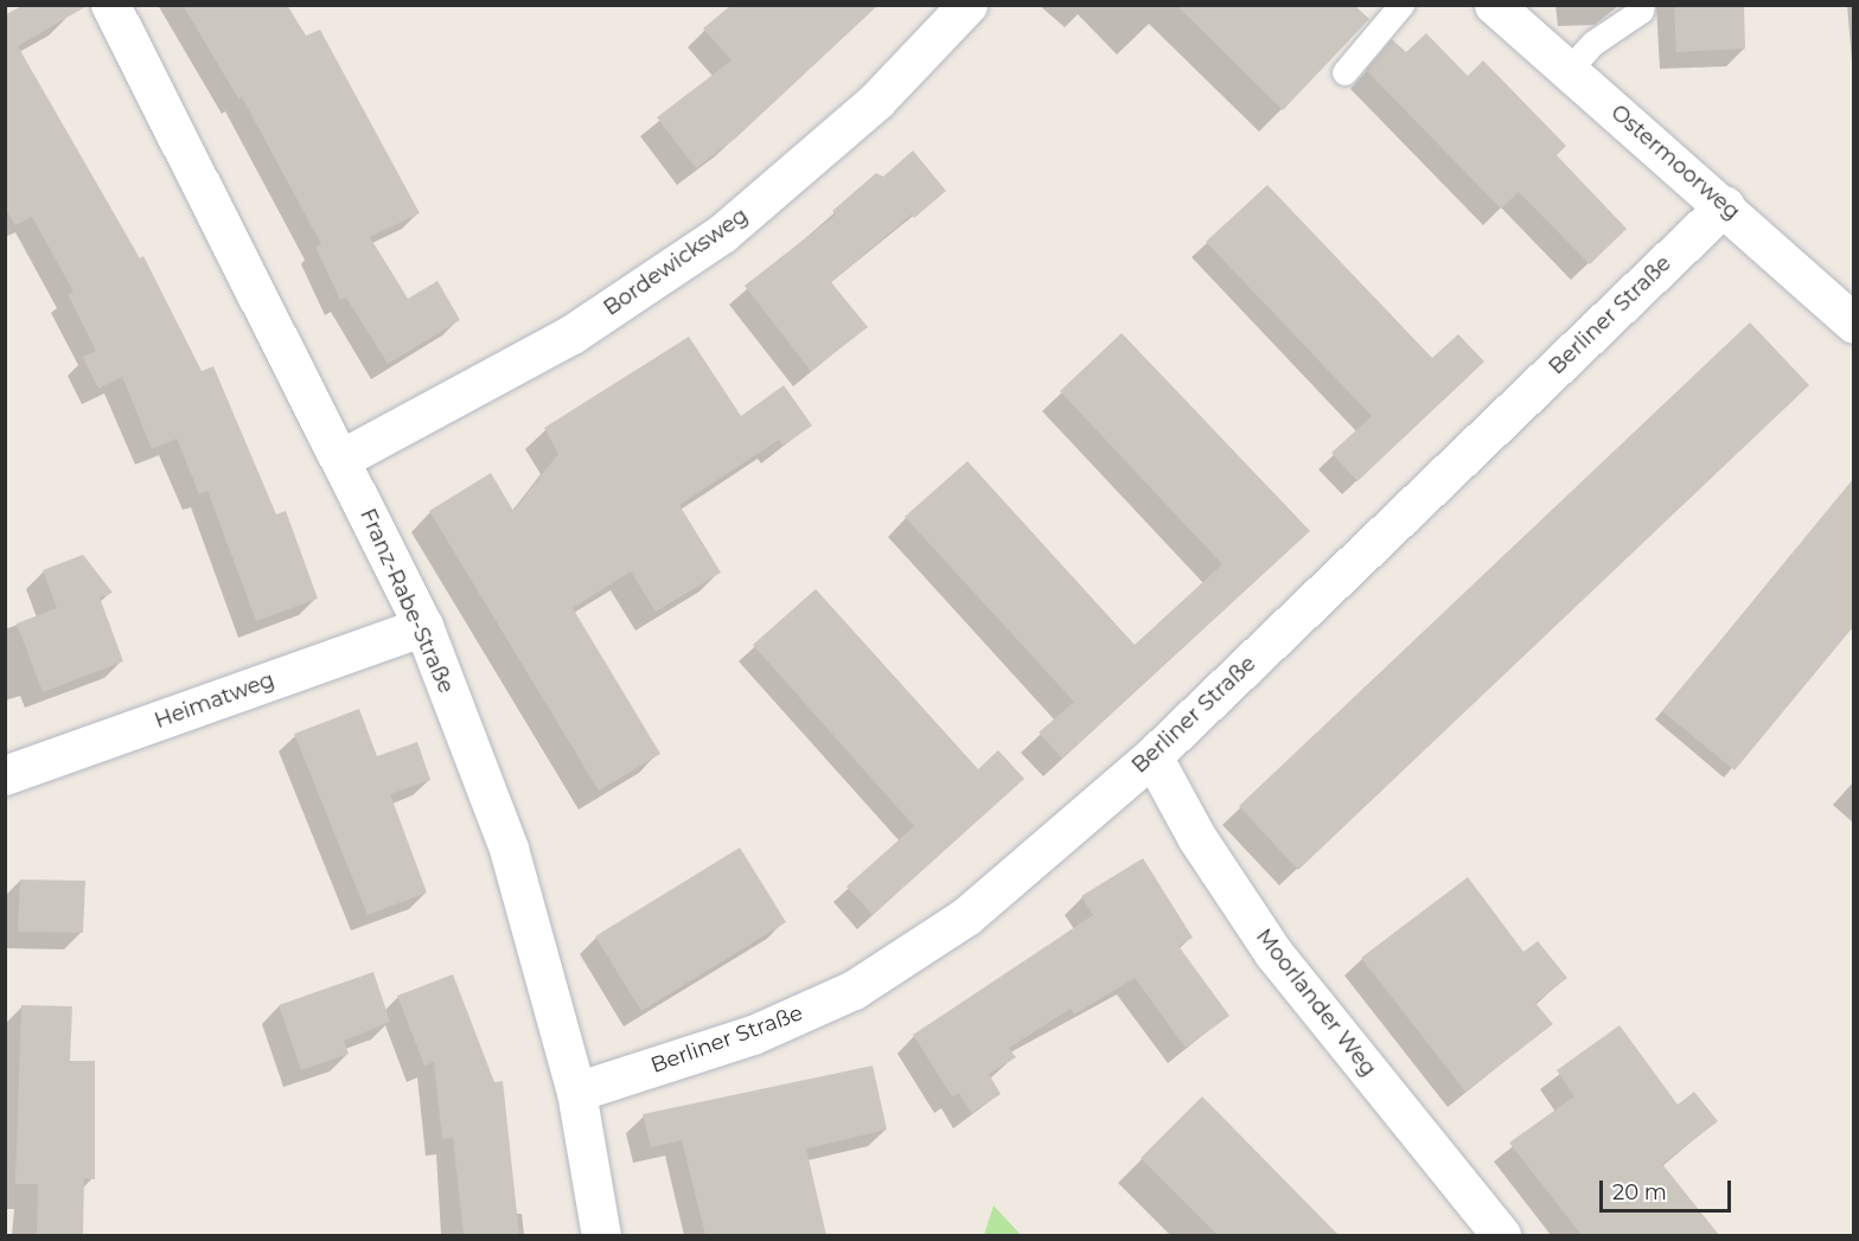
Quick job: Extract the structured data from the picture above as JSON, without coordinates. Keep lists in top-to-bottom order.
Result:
{
  "streets": {
    "street": [
      "Ostermoorweg",
      "Bordewicksweg",
      "Berliner Straße",
      "Franz-Rabe-Straße",
      "Heimatweg",
      "Moorlander Weg"
    ]
  },
  "crossings": [
    ["Ostermoorweg", "Berliner Straße"],
    ["Bordewicksweg", "Franz-Rabe-Straße"],
    ["Berliner Straße", "Franz-Rabe-Straße"],
    ["Berliner Straße", "Moorlander Weg"],
    ["Franz-Rabe-Straße", "Heimatweg"]
  ],
  "scale_bar": "20 m"
}
